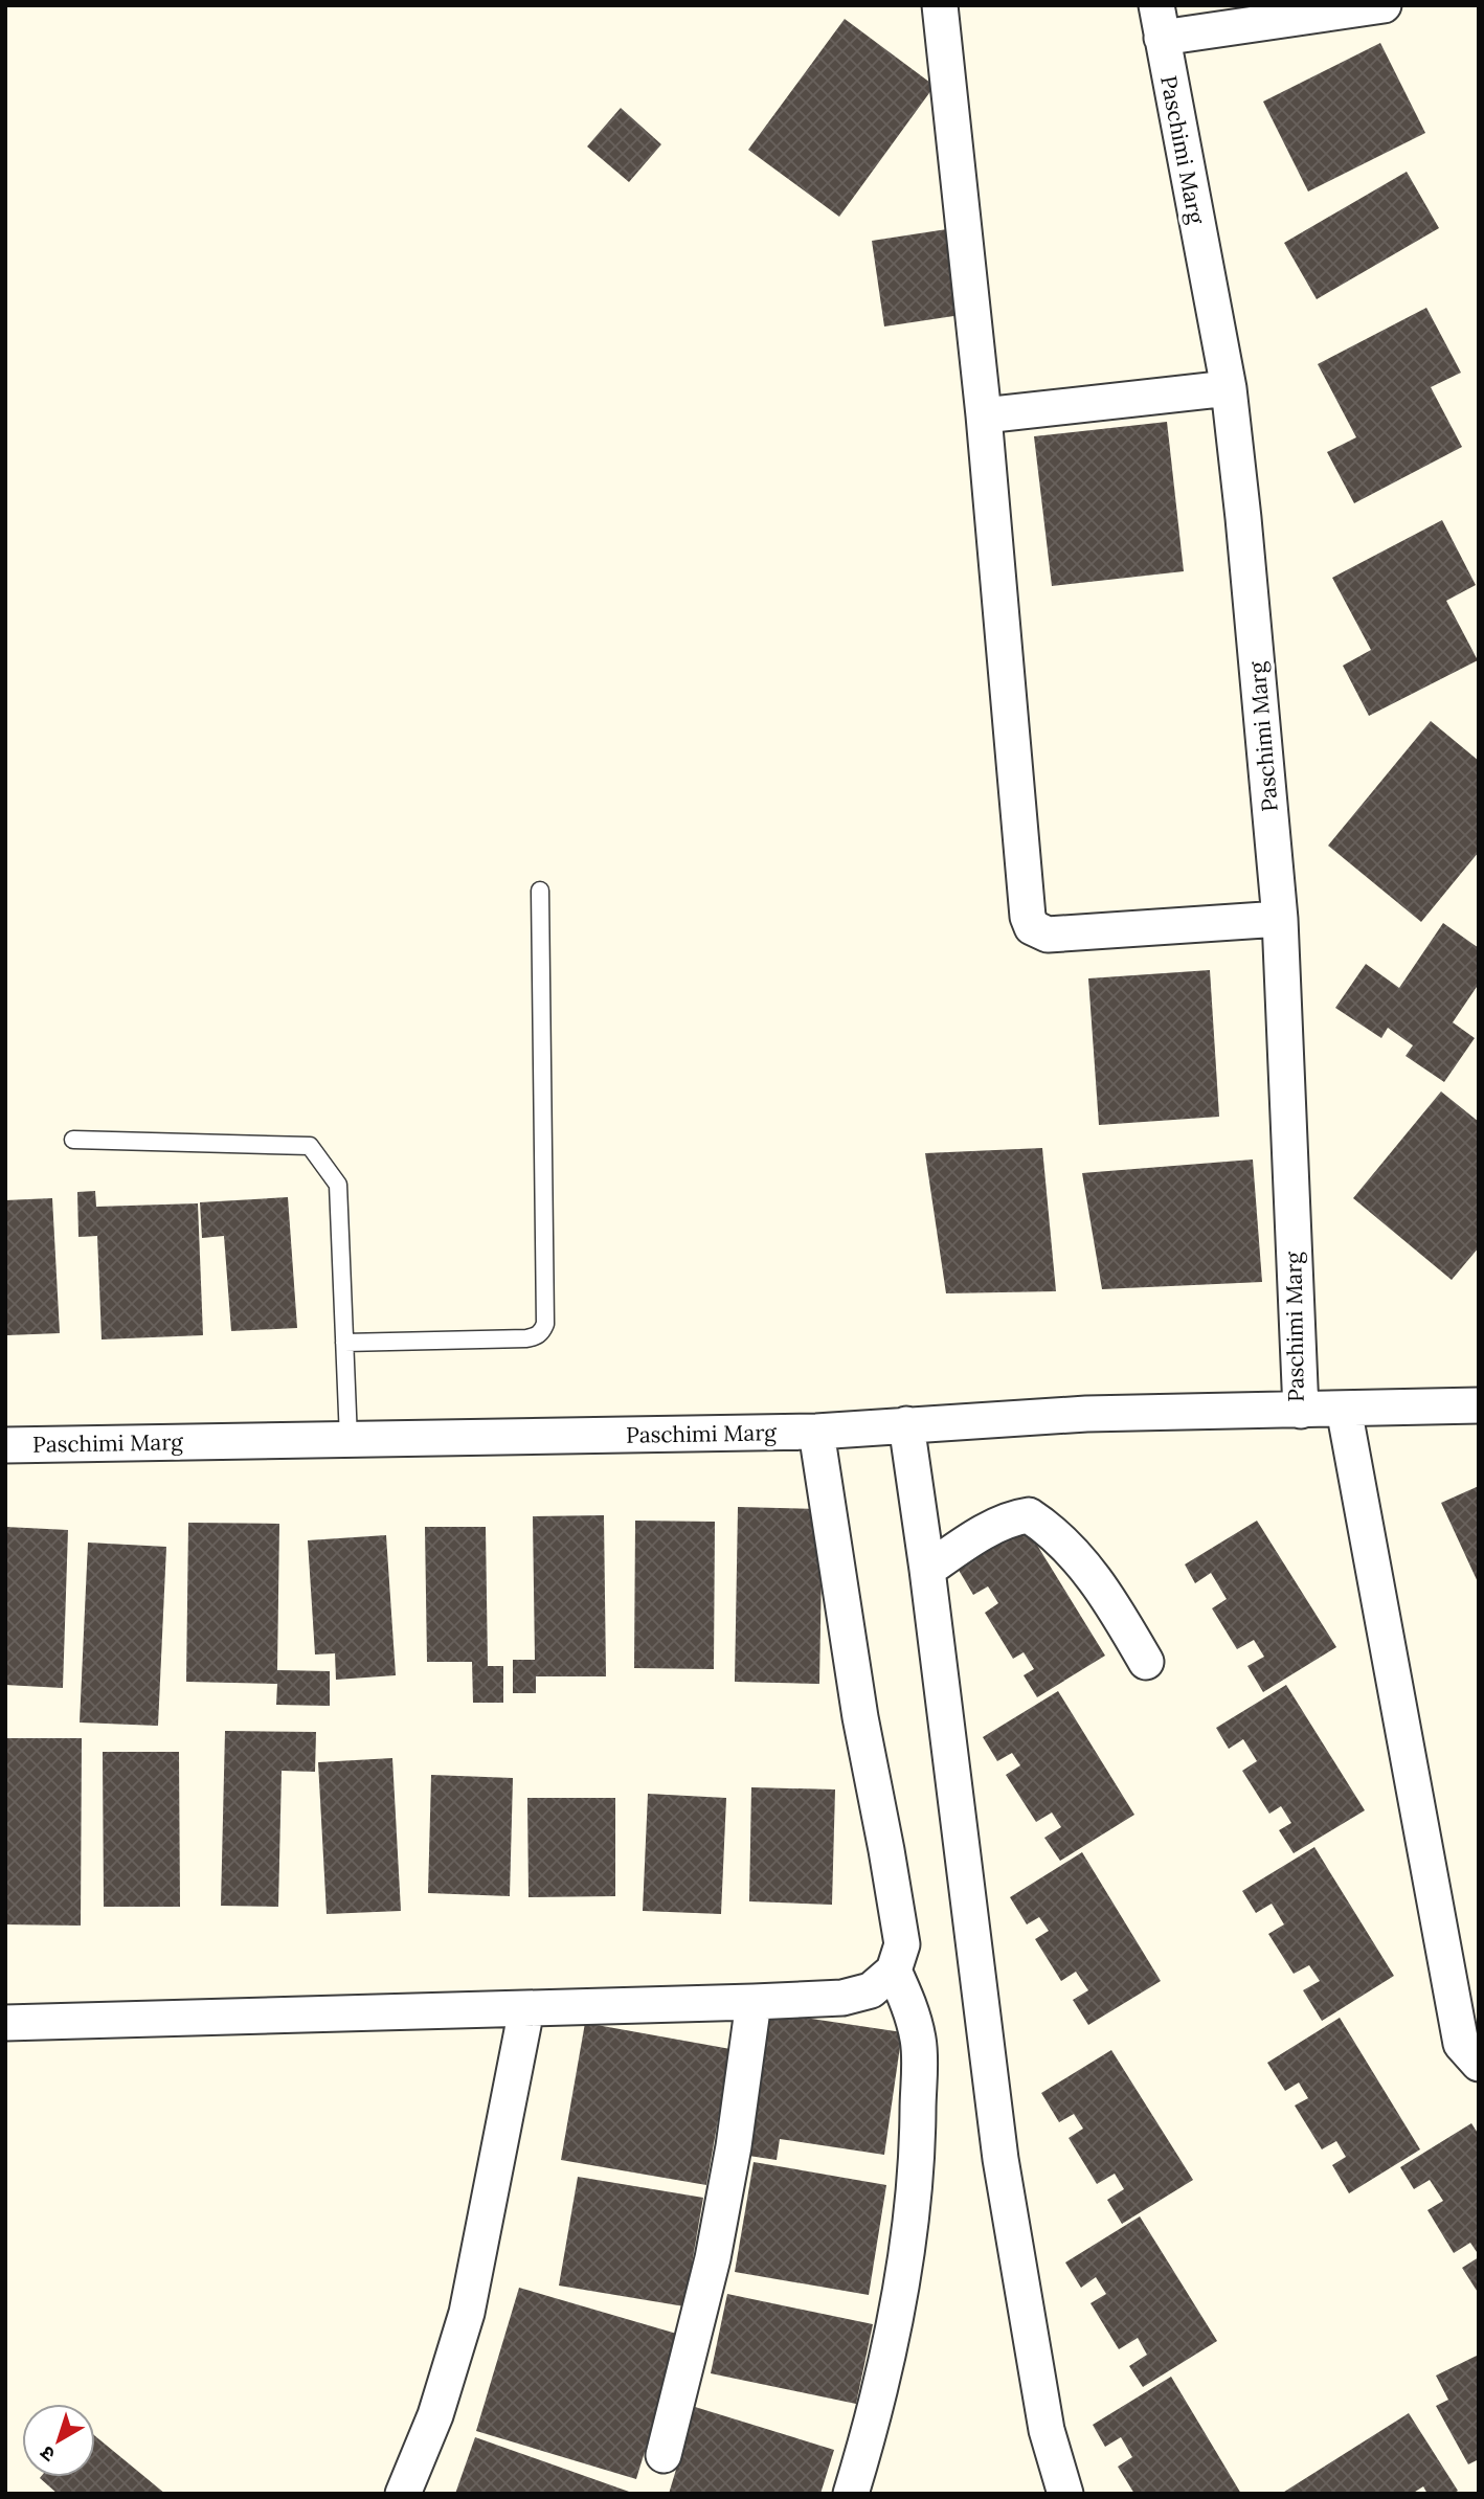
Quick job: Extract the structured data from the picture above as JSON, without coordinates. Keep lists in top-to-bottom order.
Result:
{
  "streets": {
    "street": ["Paschimi Marg"]
  },
  "north": "bottom left"
}
